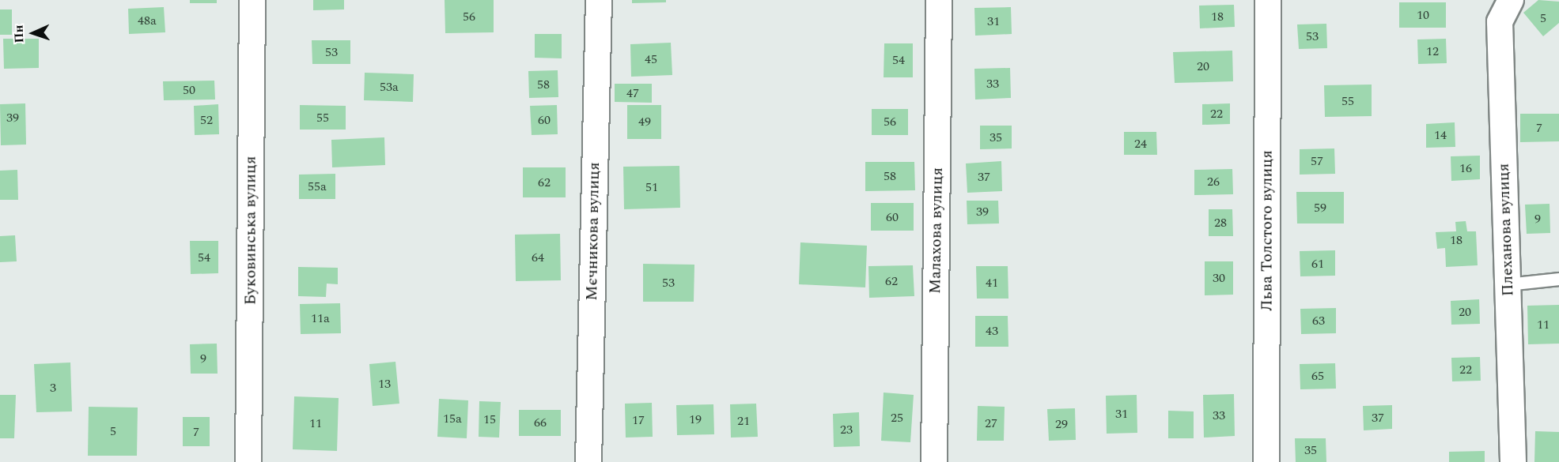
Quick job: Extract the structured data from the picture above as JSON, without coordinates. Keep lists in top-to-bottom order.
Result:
{
  "streets": {
    "street": [
      "Плеханова вулиця",
      "Буковинська вулиця",
      "Малахова вулиця",
      "Льва Толстого вулиця",
      "Мєчникова вулиця"
    ]
  },
  "house_numbers": [
    "10",
    "56",
    "18",
    "5",
    "48а",
    "31",
    "53",
    "12",
    "53",
    "45",
    "54",
    "20",
    "33",
    "58",
    "53а",
    "50",
    "47",
    "55",
    "22",
    "39",
    "55",
    "52",
    "60",
    "49",
    "56",
    "7",
    "14",
    "35",
    "24",
    "57",
    "16",
    "58",
    "37",
    "26",
    "62",
    "55а",
    "51",
    "59",
    "39",
    "60",
    "9",
    "28",
    "18",
    "54",
    "64",
    "61",
    "30",
    "62",
    "53",
    "41",
    "20",
    "11а",
    "63",
    "11",
    "43",
    "9",
    "22",
    "65",
    "13",
    "3",
    "31",
    "33",
    "25",
    "37",
    "15а",
    "15",
    "19",
    "17",
    "21",
    "66",
    "11",
    "27",
    "29",
    "23",
    "5",
    "7",
    "35"
  ],
  "north": "left"
}
